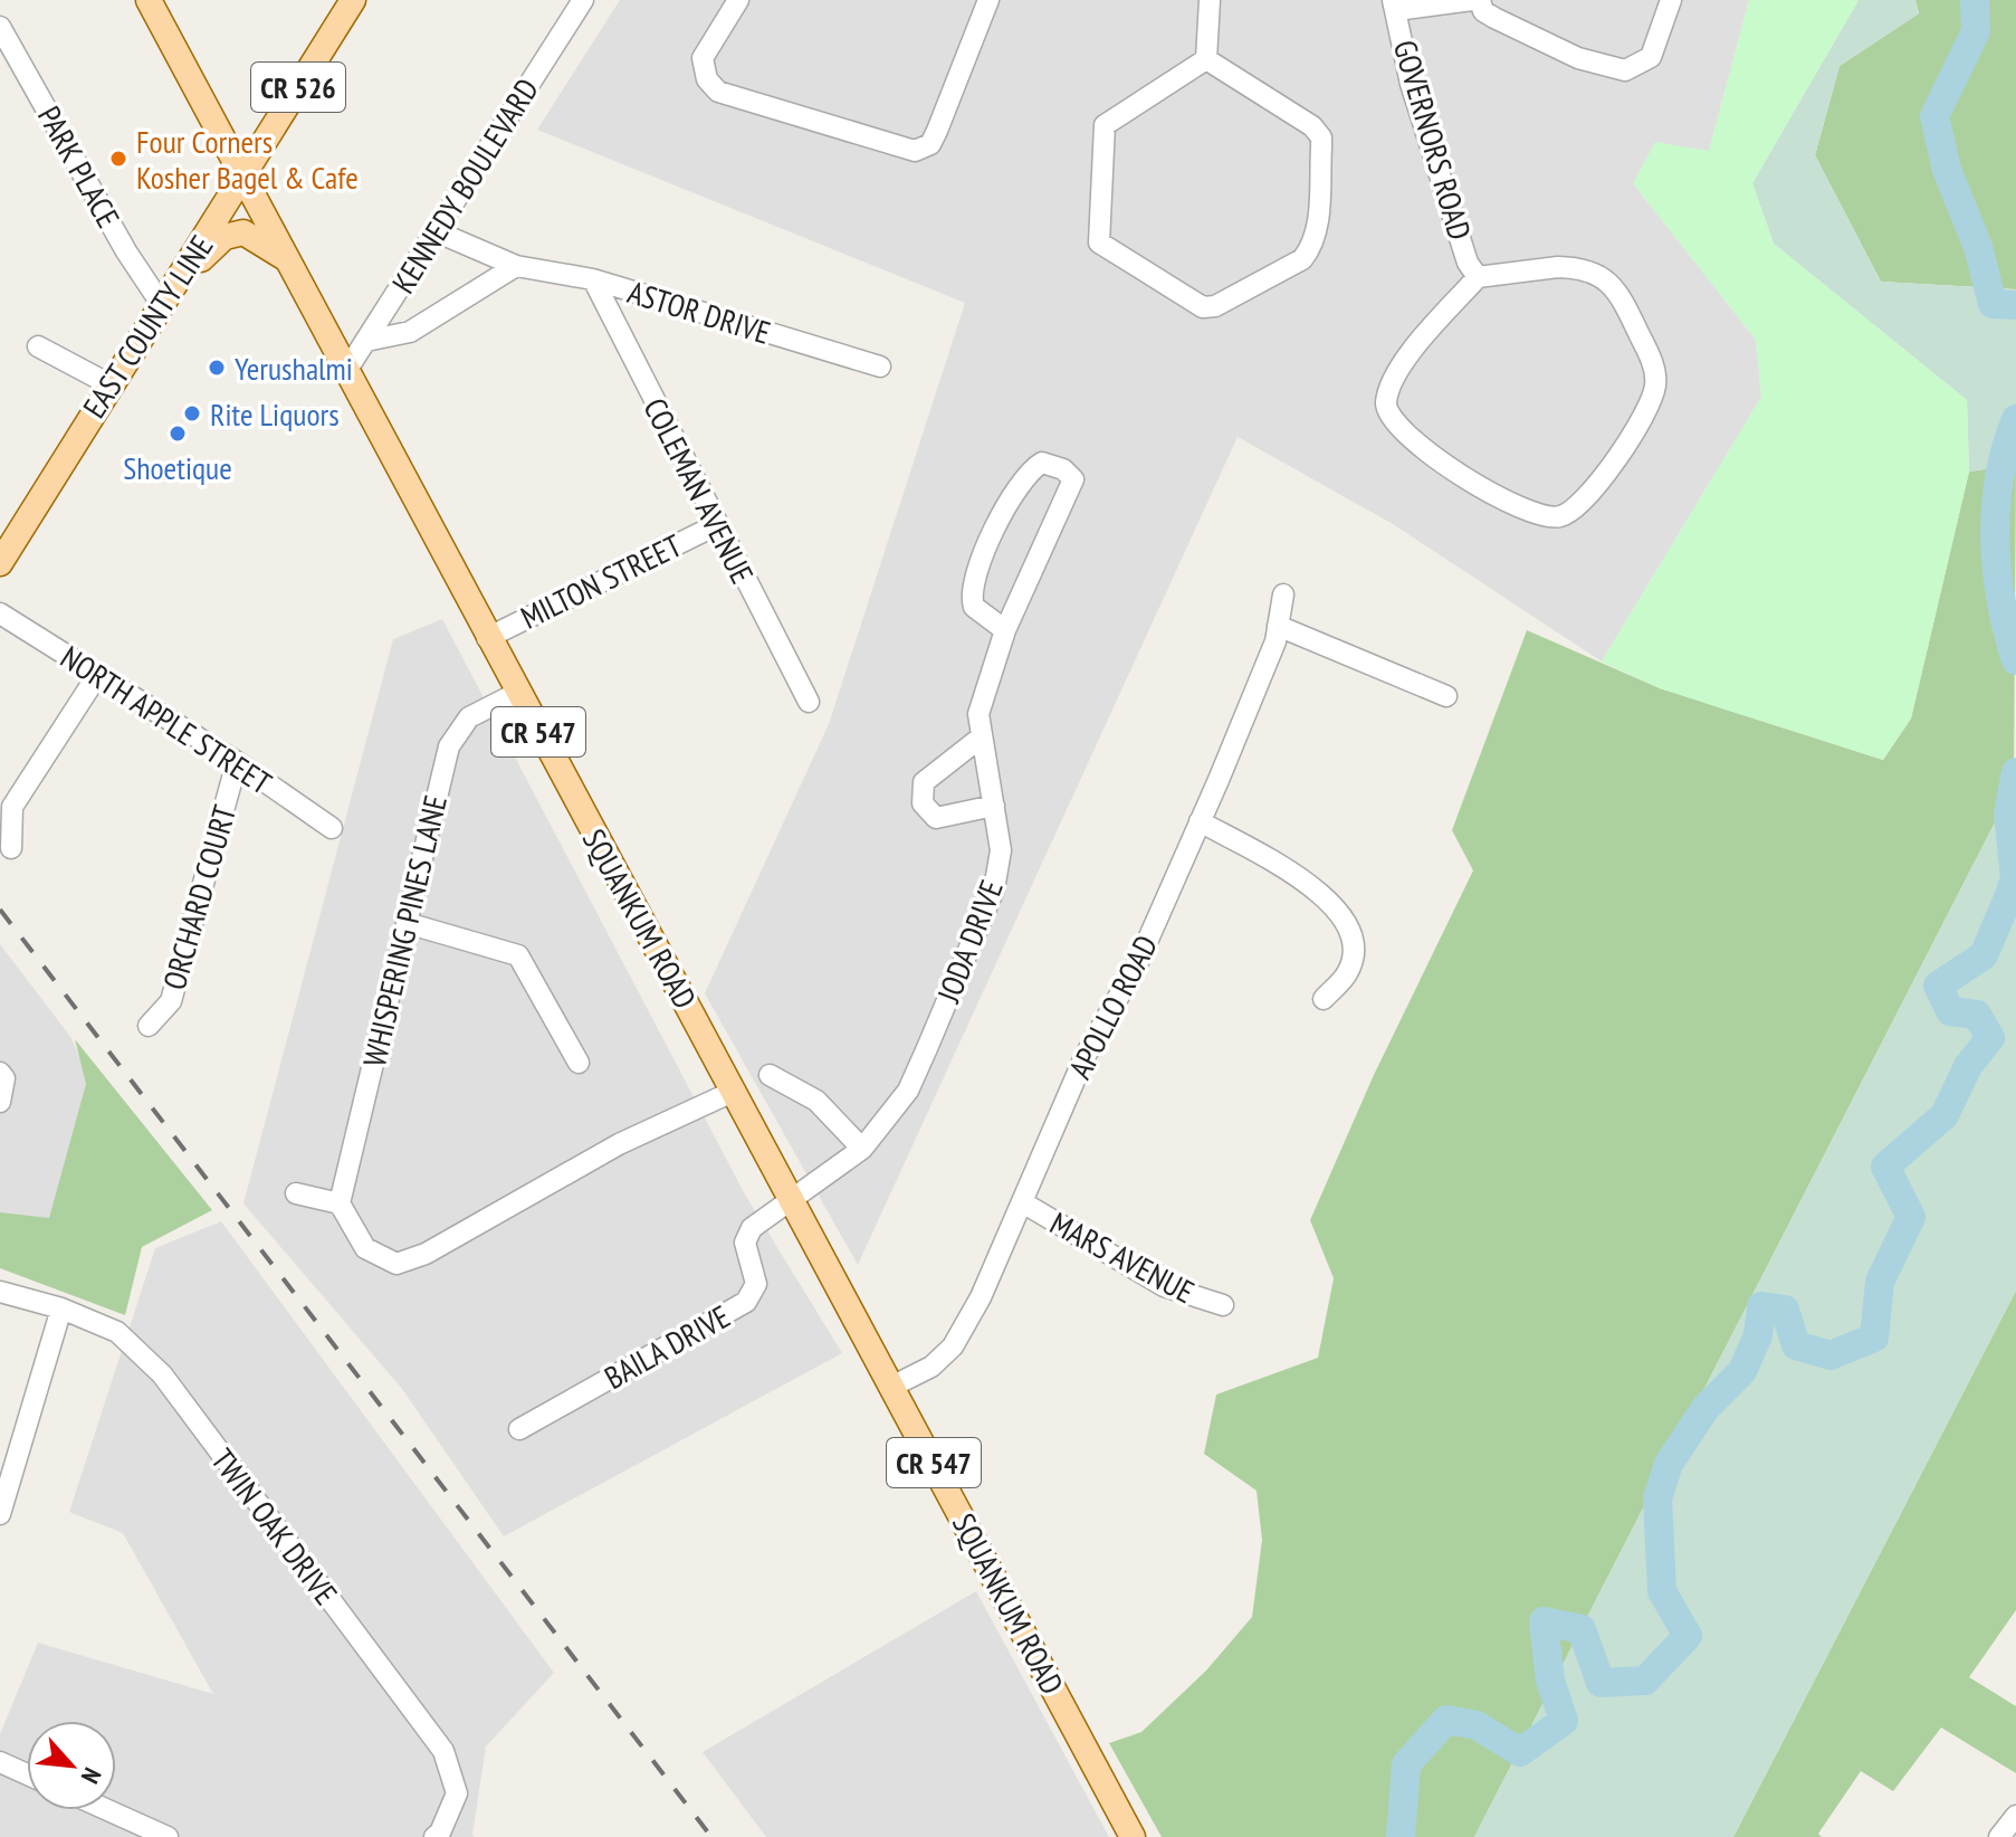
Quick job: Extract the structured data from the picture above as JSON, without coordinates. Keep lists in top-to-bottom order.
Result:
{
  "streets": {
    "main road": [
      "CR 526",
      "EAST COUNTY LINE",
      "CR 547",
      "SQUANKUM ROAD"
    ],
    "street": [
      "GOVERNORS ROAD",
      "PARK PLACE",
      "KENNEDY BOULEVARD",
      "ASTOR DRIVE",
      "COLEMAN AVENUE",
      "MILTON STREET",
      "NORTH APPLE STREET",
      "ORCHARD COURT",
      "WHISPERING PINES LANE",
      "JODA DRIVE",
      "APOLLO ROAD",
      "MARS AVENUE",
      "BAILA DRIVE",
      "TWIN OAK DRIVE"
    ]
  },
  "crossings": [
    ["PARK PLACE", "EAST COUNTY LINE"],
    ["KENNEDY BOULEVARD", "ASTOR DRIVE"],
    ["KENNEDY BOULEVARD", "SQUANKUM ROAD"],
    ["ASTOR DRIVE", "COLEMAN AVENUE"],
    ["EAST COUNTY LINE", "SQUANKUM ROAD"],
    ["COLEMAN AVENUE", "MILTON STREET"],
    ["MILTON STREET", "SQUANKUM ROAD"],
    ["NORTH APPLE STREET", "ORCHARD COURT"],
    ["SQUANKUM ROAD", "WHISPERING PINES LANE"],
    ["SQUANKUM ROAD", "JODA DRIVE"],
    ["SQUANKUM ROAD", "APOLLO ROAD"],
    ["SQUANKUM ROAD", "BAILA DRIVE"],
    ["JODA DRIVE", "BAILA DRIVE"],
    ["APOLLO ROAD", "MARS AVENUE"]
  ],
  "places": [
    "Four Corners Kosher Bagel & Cafe",
    "Yerushalmi",
    "Rite Liquors",
    "Shoetique"
  ],
  "north": "bottom right"
}
